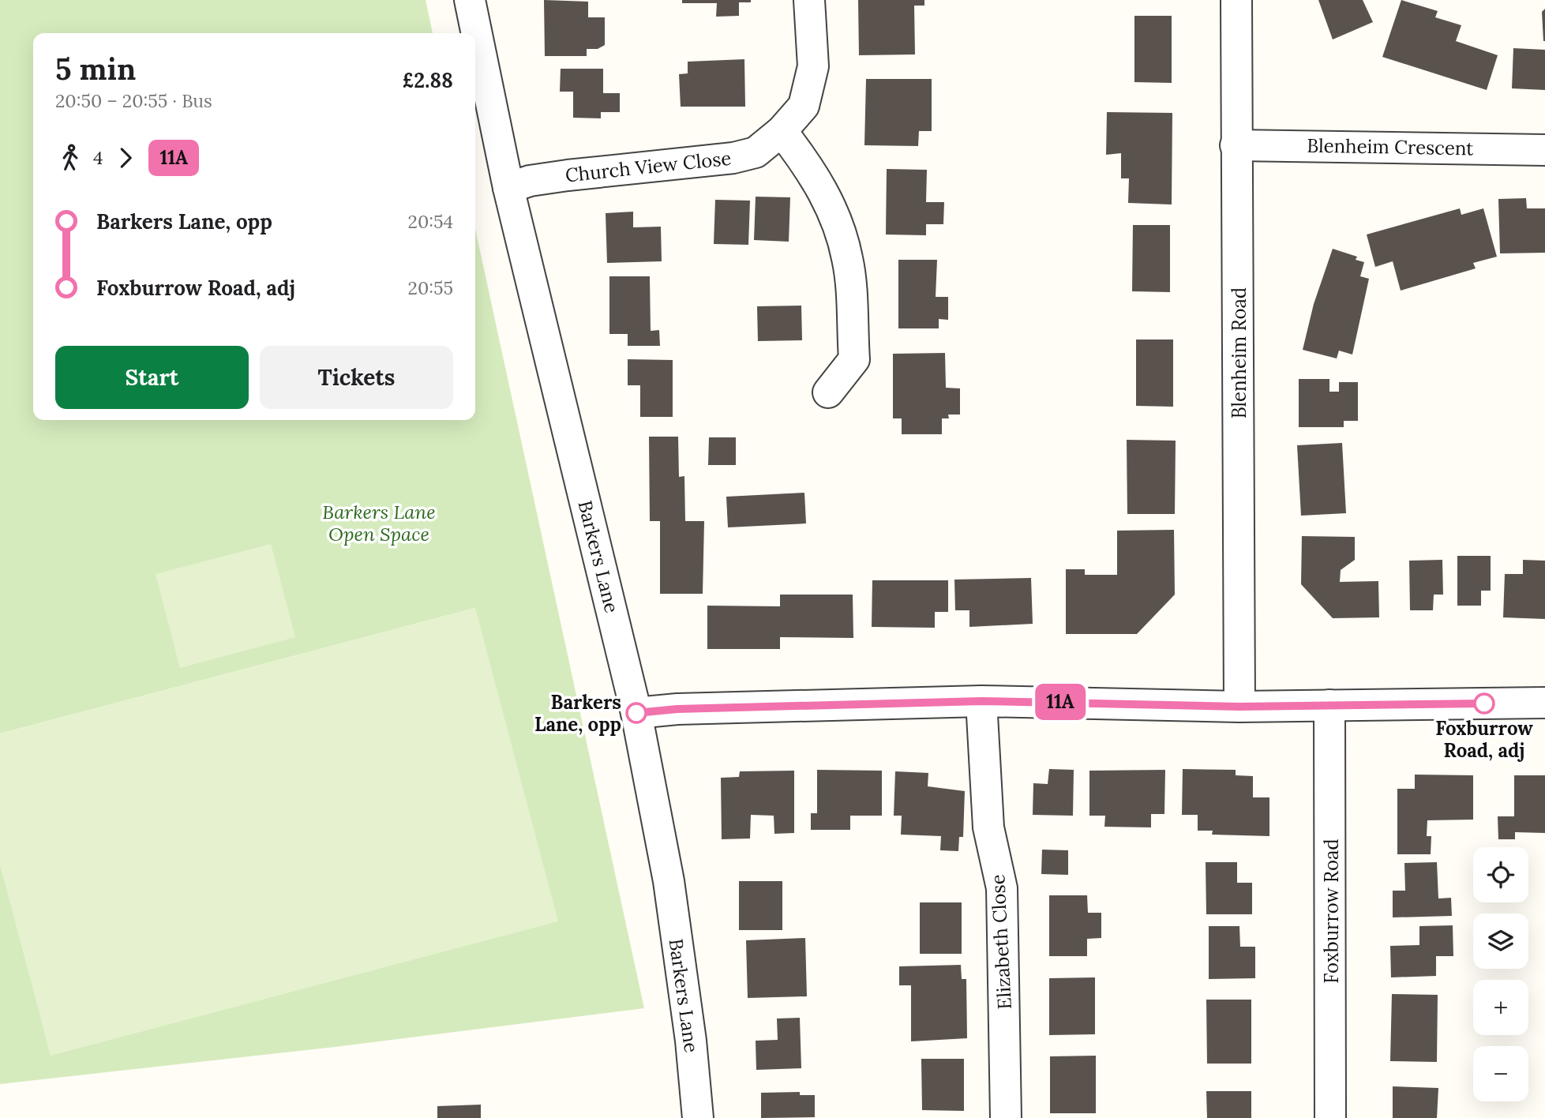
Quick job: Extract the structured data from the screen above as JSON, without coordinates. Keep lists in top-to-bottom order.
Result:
{
  "streets": {
    "street": [
      "Blenheim Crescent",
      "Church View Close",
      "Blenheim Road",
      "Barkers Lane",
      "Foxburrow Road",
      "Elizabeth Close"
    ]
  },
  "crossings": [
    ["Blenheim Crescent", "Blenheim Road"],
    ["Church View Close", "Barkers Lane"]
  ],
  "parks": ["Barkers Lane Open Space"],
  "places": ["Foxburrow Road, adj", "Barkers Lane, opp"],
  "lines": ["bus line 11A"],
  "page": {
    "on_map": "11A",
    "heading": ["5 min", "20:50 – 20:55 · Bus", "£2.88"],
    "legs": ["4", "11A"],
    "list": [
      {
        "name": "Barkers Lane, opp",
        "value": "20:54"
      },
      {
        "name": "Foxburrow Road, adj",
        "value": "20:55"
      }
    ],
    "buttons": ["Start", "Tickets"],
    "map_buttons": ["+", "−"]
  }
}
